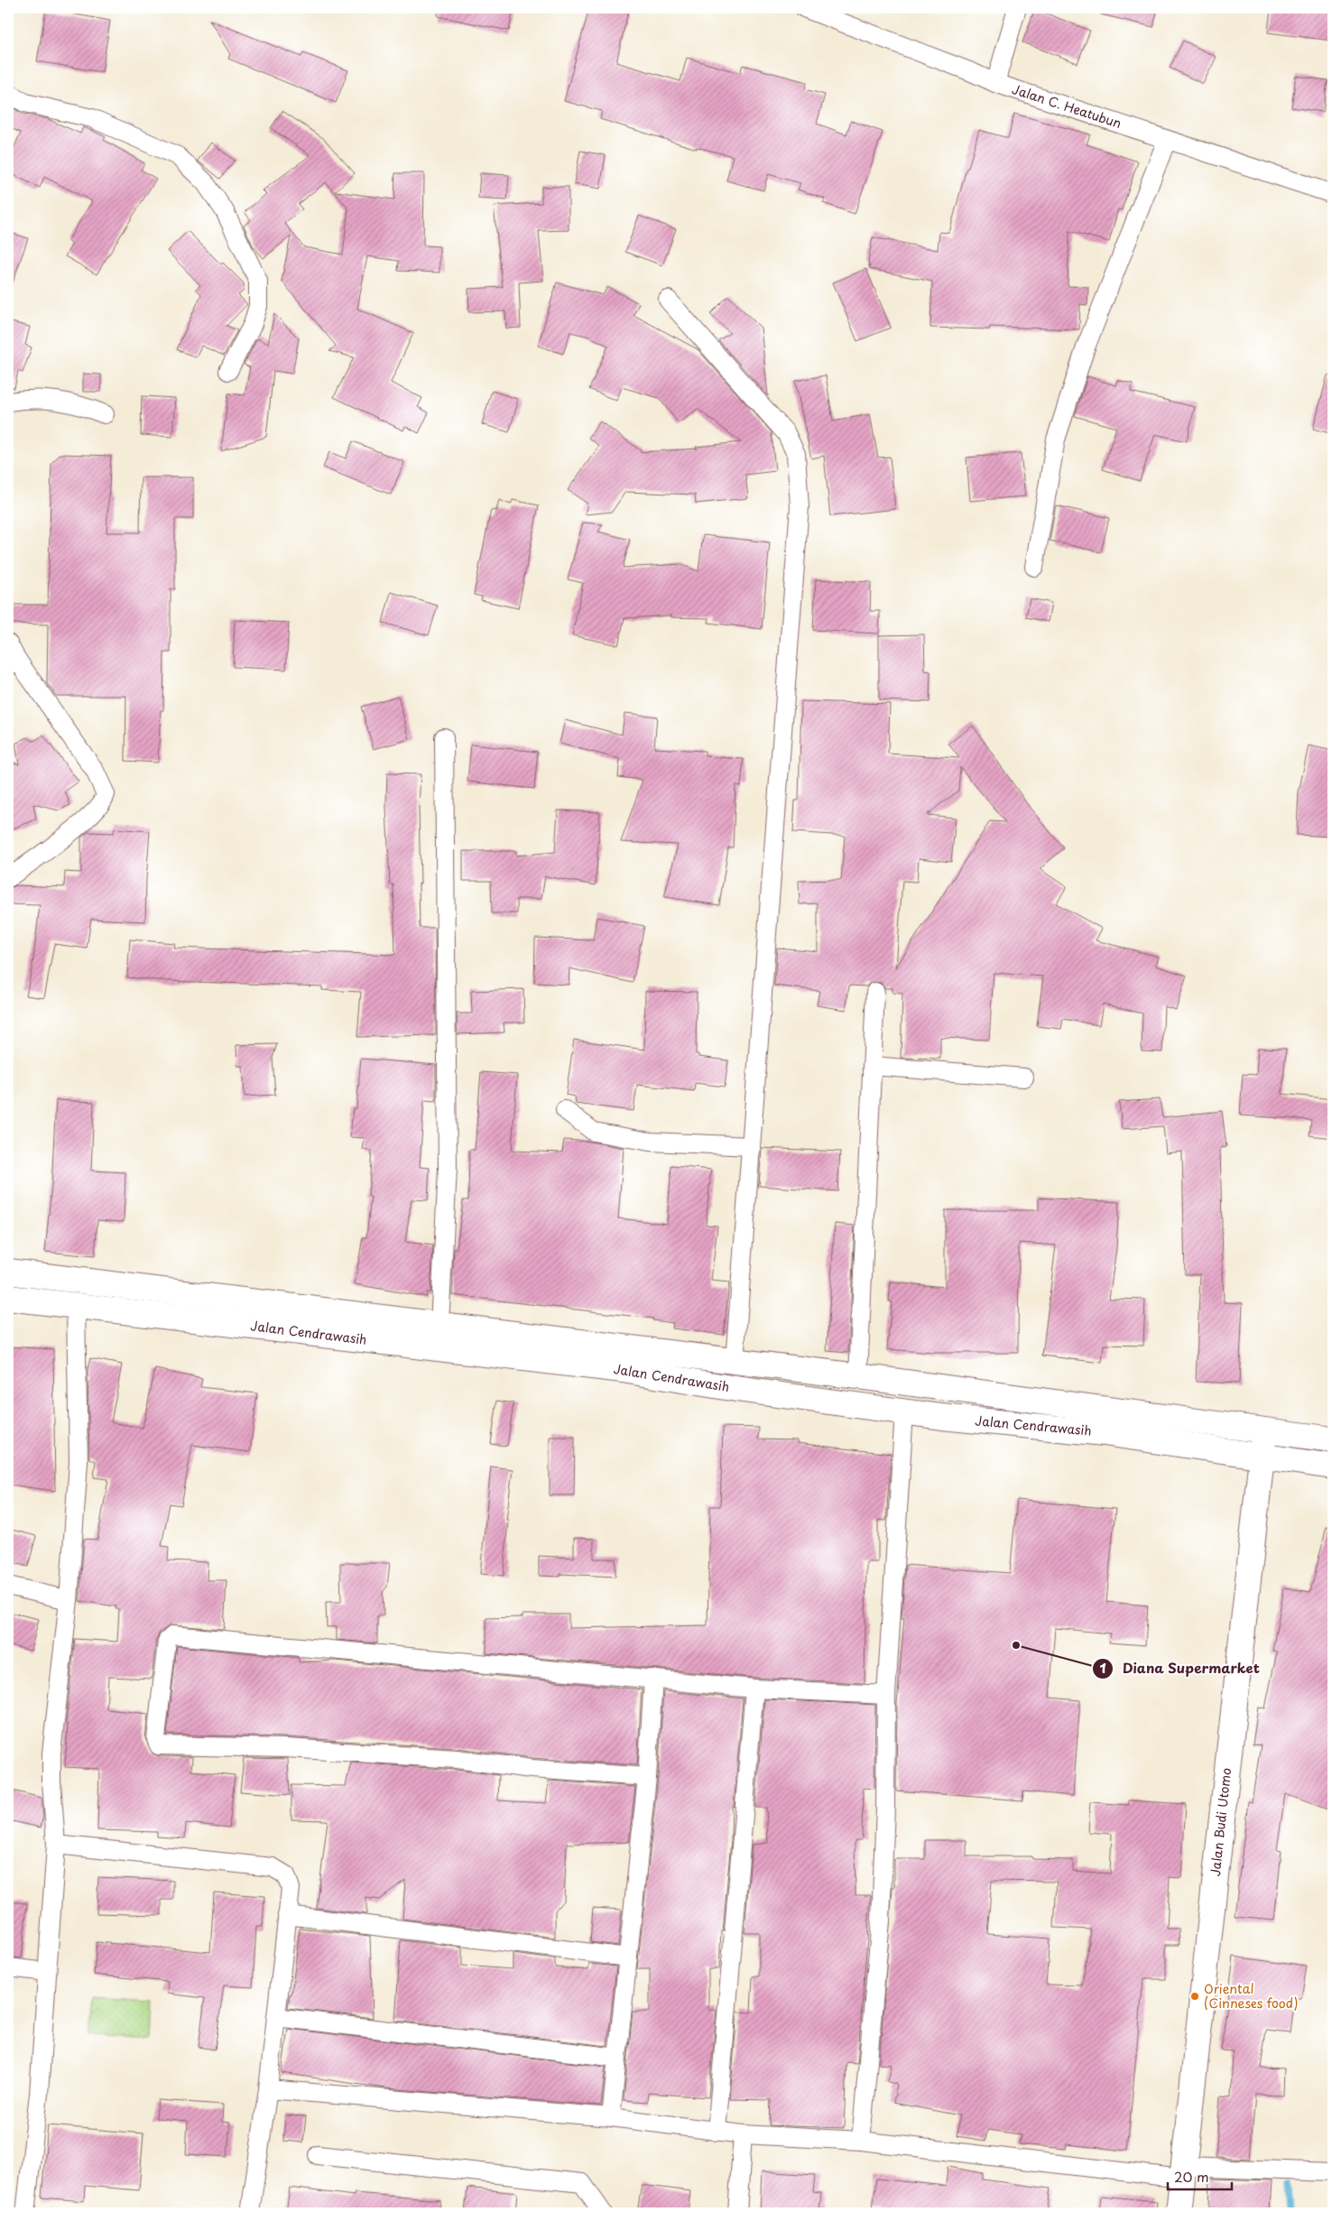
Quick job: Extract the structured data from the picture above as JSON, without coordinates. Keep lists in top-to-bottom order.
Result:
{
  "streets": {
    "main road": ["Jalan Cendrawasih", "Jalan Budi Utomo"],
    "street": ["Jalan C. Heatubun"]
  },
  "crossings": [
    ["Jalan Cendrawasih", "Jalan Budi Utomo"]
  ],
  "places": ["Diana Supermarket", "Oriental (Cinneses food)"],
  "scale_bar": "20 m"
}
